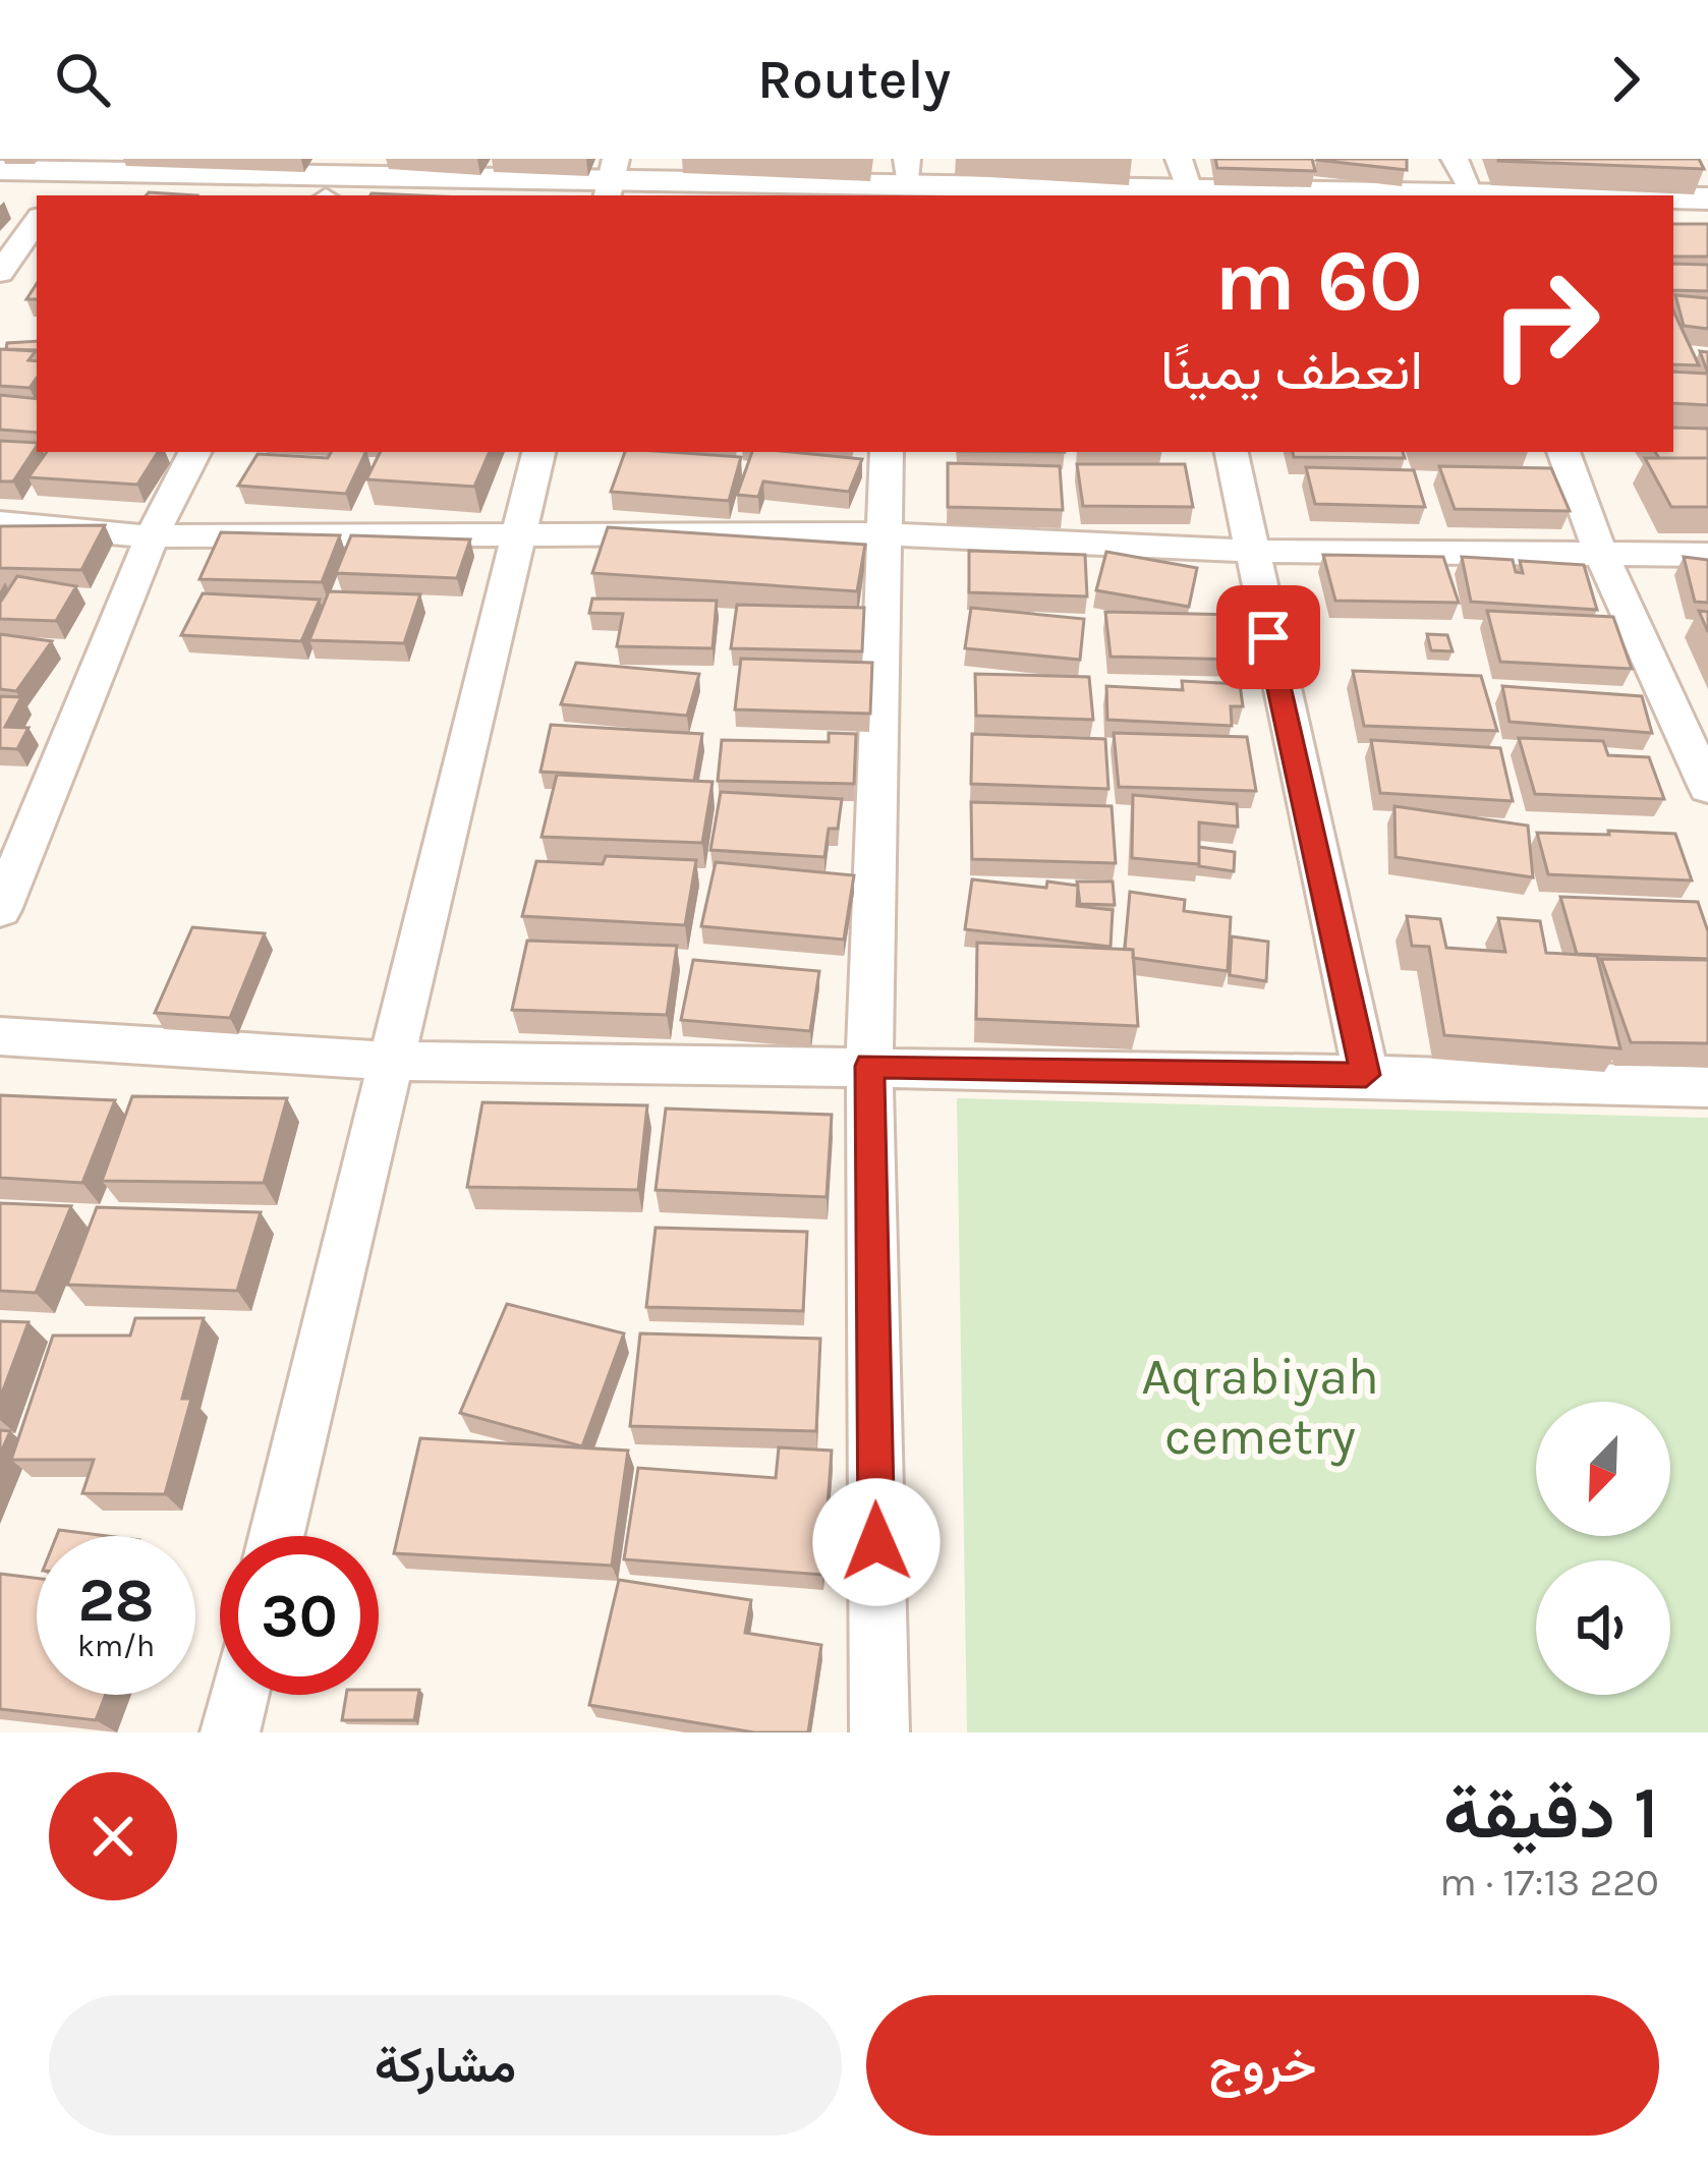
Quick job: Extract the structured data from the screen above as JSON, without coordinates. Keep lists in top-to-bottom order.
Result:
{
  "parks": ["Aqrabiyah cemetry"],
  "north": "bottom left",
  "page": {
    "header": "Routely",
    "turn": ["60 m", "انعطف يمينًا"],
    "speed": "28 km/h",
    "limit": "30",
    "heading": ["1 دقيقة", "220 m · 17:13"],
    "buttons": ["خروج", "مشاركة"]
  }
}
